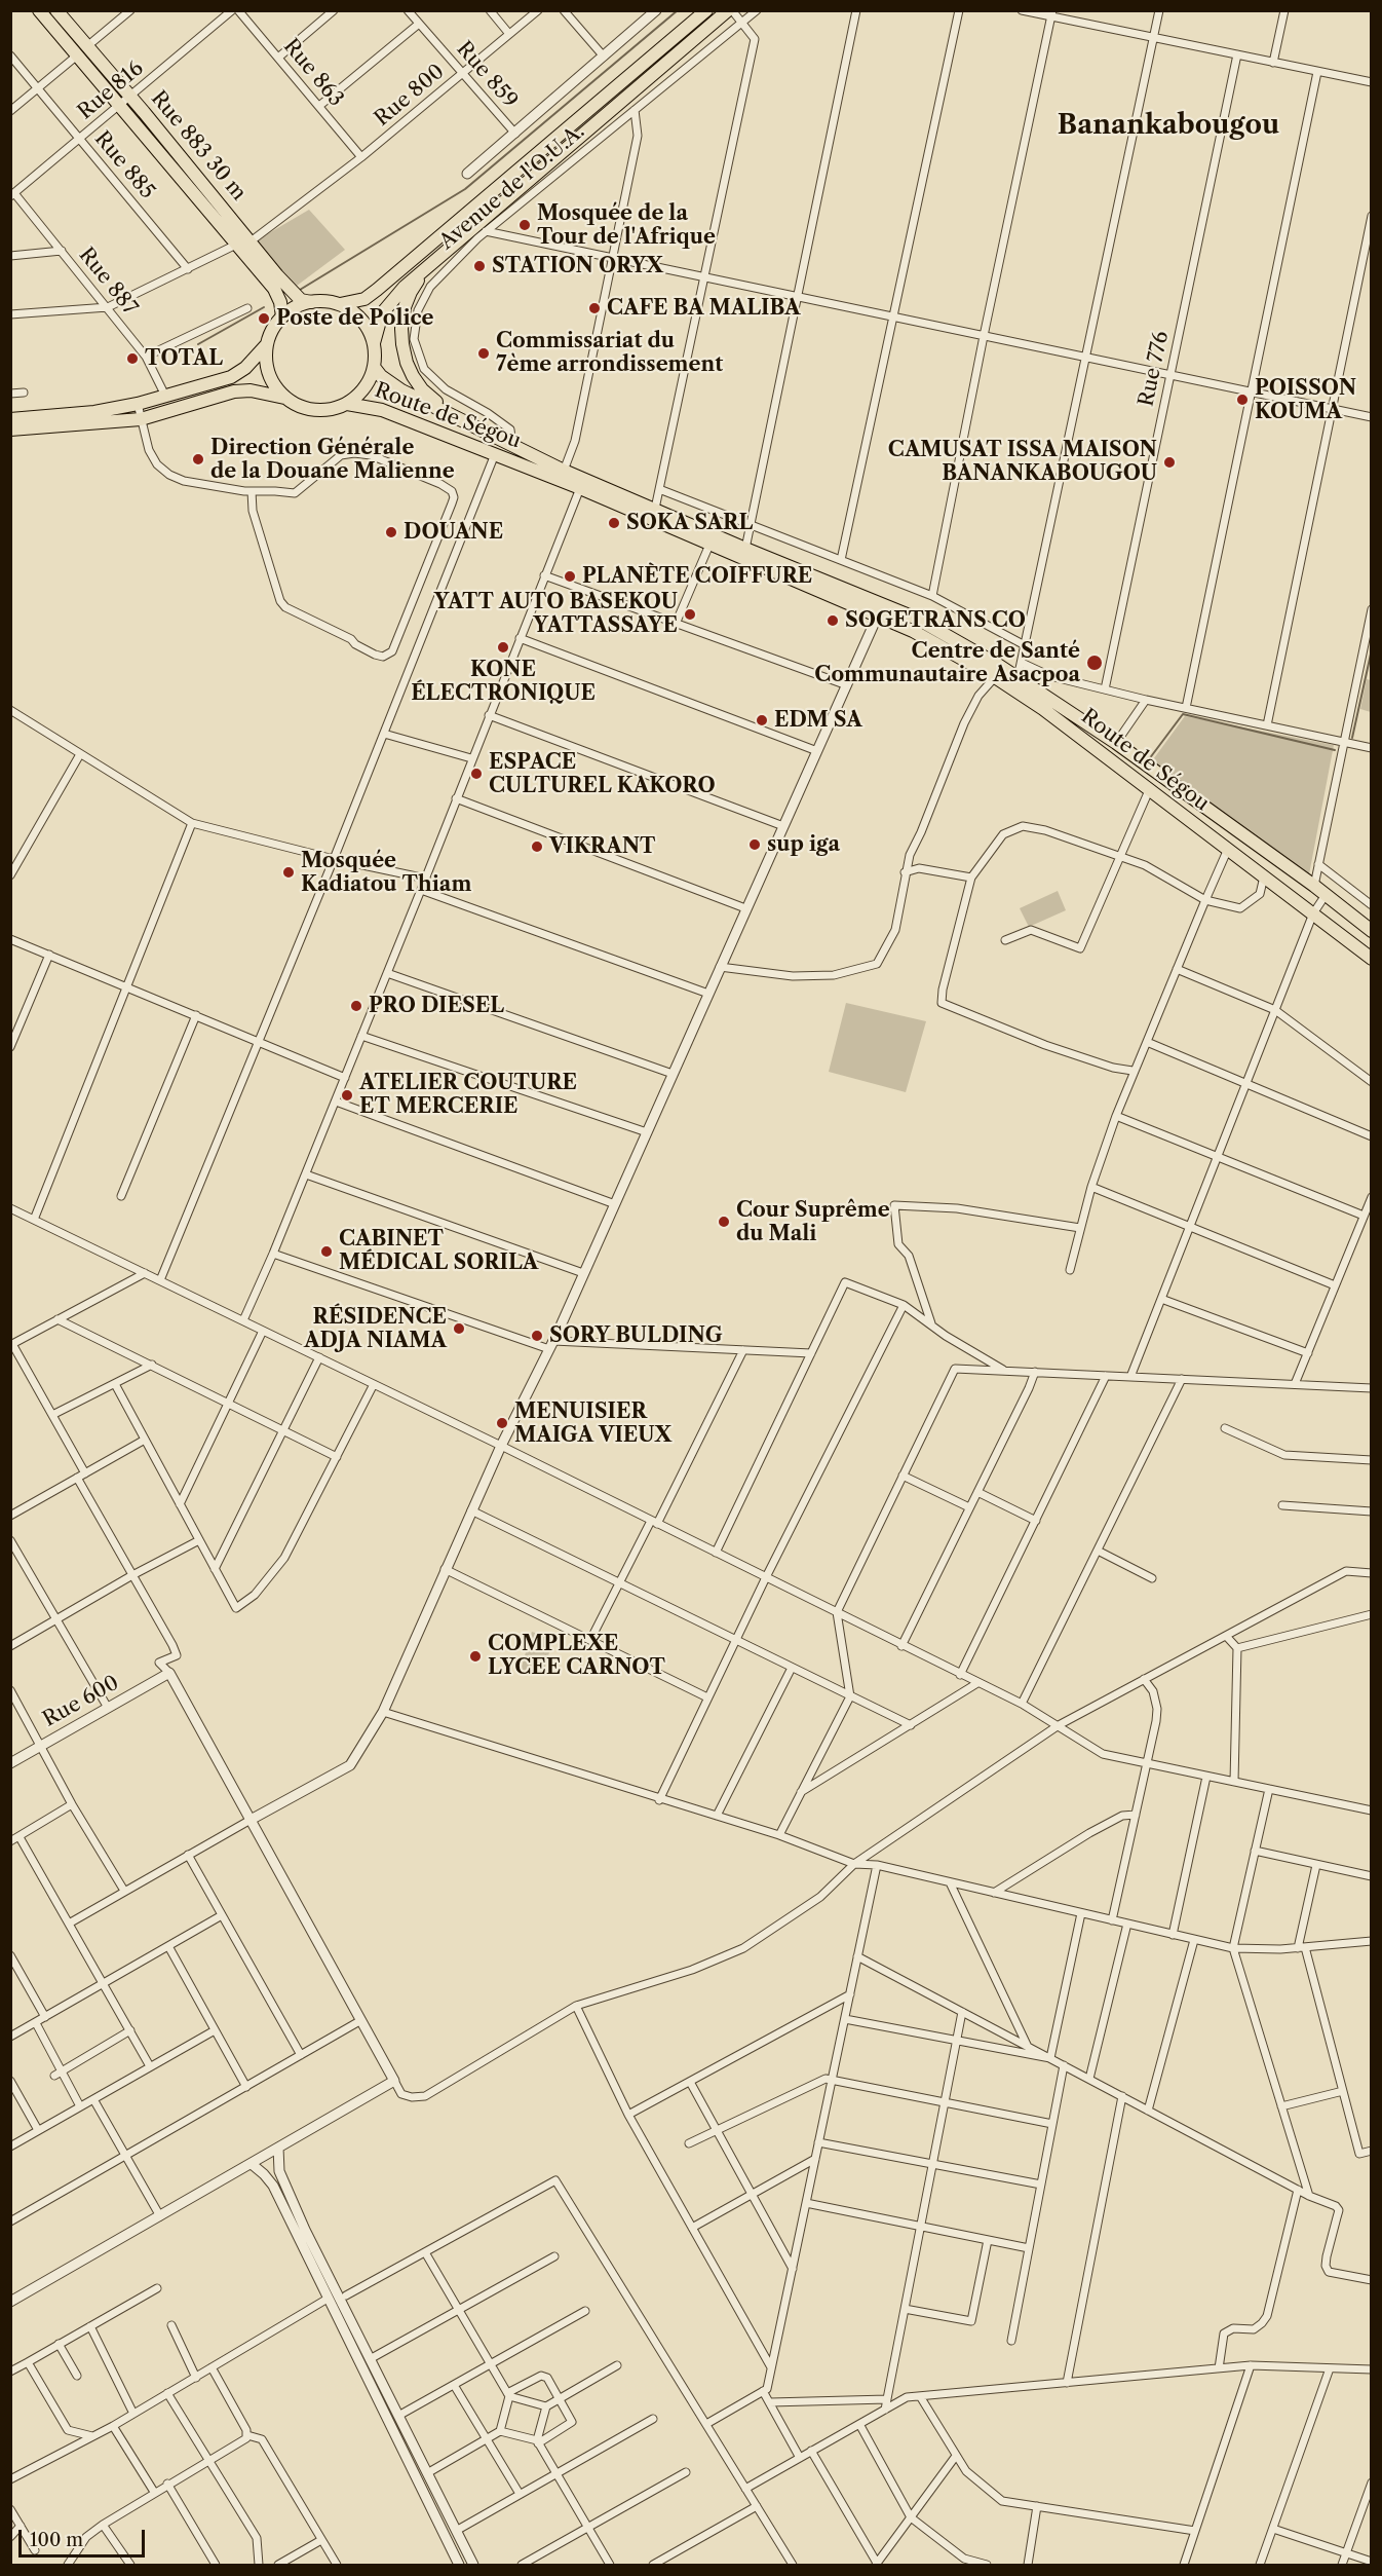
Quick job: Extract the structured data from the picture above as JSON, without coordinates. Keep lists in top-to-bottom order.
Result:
{
  "streets": {
    "main road": ["Rue 883 30 m", "Avenue de l'O.U.A.", "Route de Ségou"],
    "street": [
      "Rue 863",
      "Rue 859",
      "Rue 816",
      "Rue 800",
      "Rue 885",
      "Rue 887",
      "Rue 776",
      "Rue 600"
    ]
  },
  "crossings": [
    ["Rue 863", "Rue 800"],
    ["Rue 859", "Rue 800"],
    ["Rue 859", "Avenue de l'O.U.A."],
    ["Rue 816", "Rue 883 30 m"],
    ["Rue 816", "Rue 885"],
    ["Rue 816", "Rue 887"],
    ["Rue 800", "Rue 883 30 m"],
    ["Rue 883 30 m", "Avenue de l'O.U.A."],
    ["Rue 883 30 m", "Route de Ségou"],
    ["Avenue de l'O.U.A.", "Route de Ségou"]
  ],
  "districts": ["Banankabougou"],
  "places": [
    "Mosquée de la Tour de l'Afrique",
    "STATION ORYX",
    "CAFE BA MALIBA",
    "Poste de Police",
    "Commissariat du 7ème arrondissement",
    "TOTAL",
    "POISSON KOUMA",
    "Direction Générale de la Douane Malienne",
    "CAMUSAT ISSA MAISON BANANKABOUGOU",
    "SOKA SARL",
    "DOUANE",
    "PLANÈTE COIFFURE",
    "YATT AUTO BASEKOU YATTASSAYE",
    "SOGETRANS CO",
    "KONE ÉLECTRONIQUE",
    "Centre de Santé Communautaire Asacpoa",
    "EDM SA",
    "ESPACE CULTUREL KAKORO",
    "sup iga",
    "VIKRANT",
    "Mosquée Kadiatou Thiam",
    "PRO DIESEL",
    "ATELIER COUTURE ET MERCERIE",
    "Cour Suprême du Mali",
    "CABINET MÉDICAL SORILA",
    "RÉSIDENCE ADJA NIAMA",
    "SORY BULDING",
    "MENUISIER MAIGA VIEUX",
    "COMPLEXE LYCEE CARNOT"
  ],
  "scale_bar": "100 m"
}
